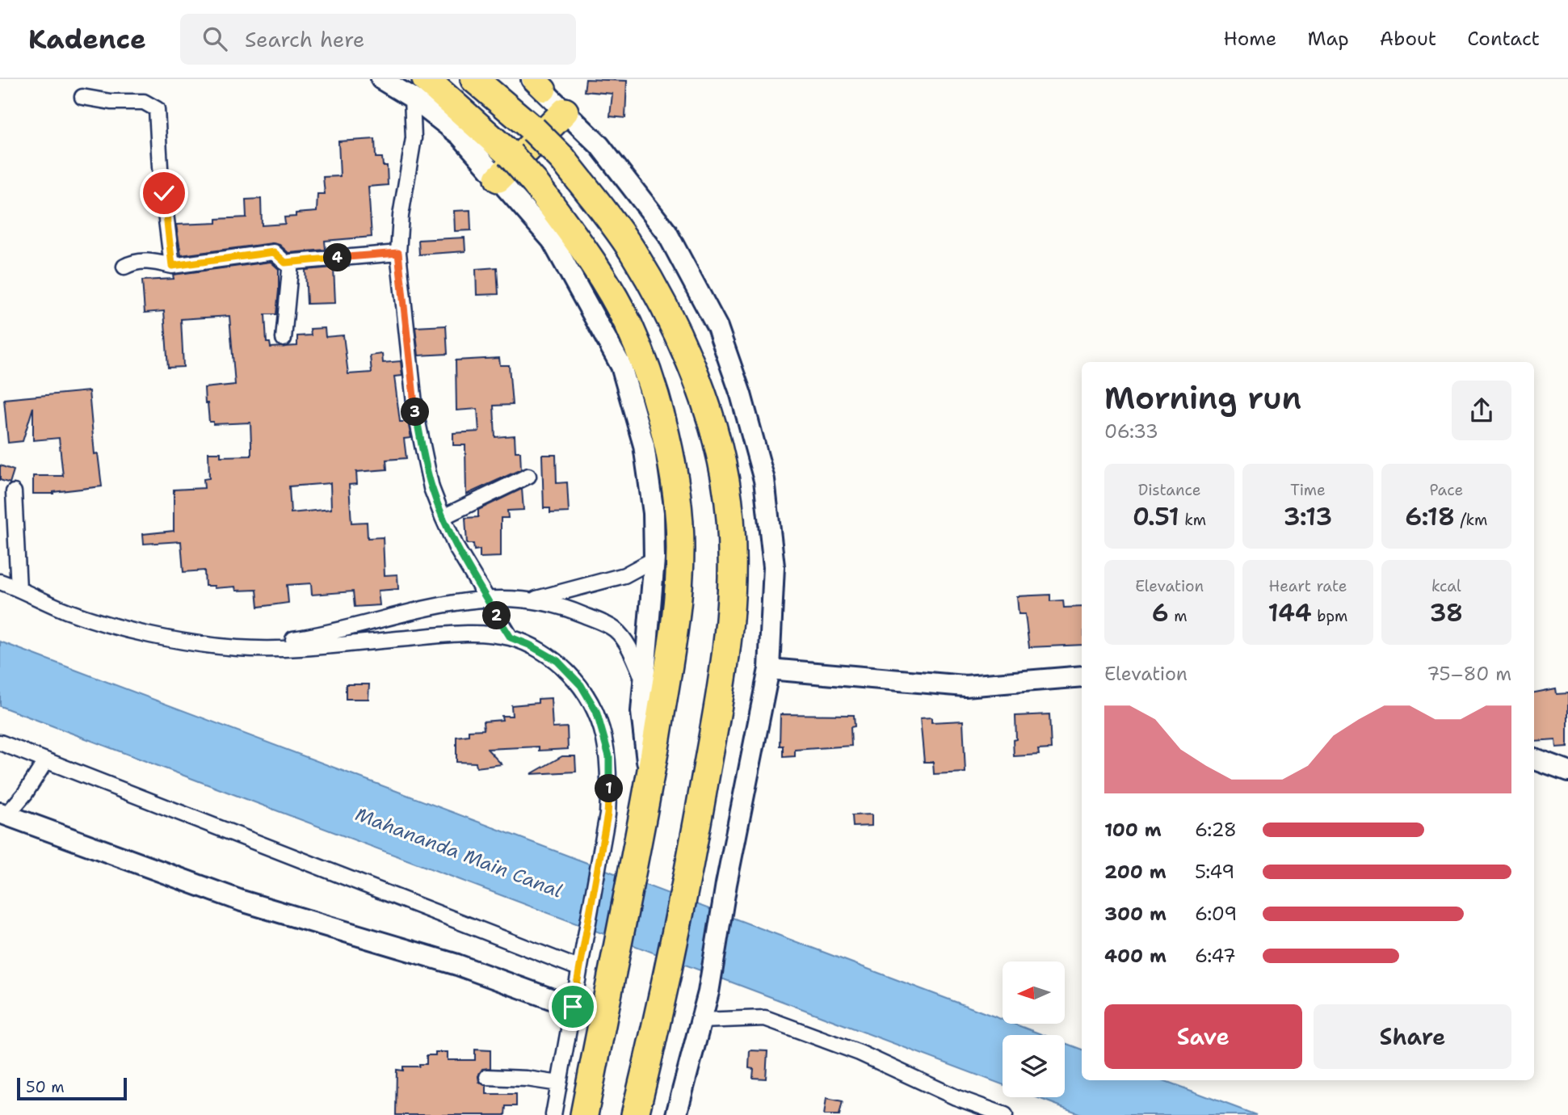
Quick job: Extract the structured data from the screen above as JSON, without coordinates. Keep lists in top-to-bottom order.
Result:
{
  "water": ["Mahananda Main Canal"],
  "scale_bar": "50 m",
  "north": "left",
  "page": {
    "header": "Kadence",
    "search": "Search here",
    "nav": [
      "Home",
      "Map",
      "About",
      "Contact"
    ],
    "pins": [
      "4",
      "3",
      "2",
      "1"
    ],
    "heading": ["Morning run", "06:33"],
    "stats": [
      ["Distance", "0.51 km"],
      ["Time", "3:13"],
      ["Pace", "6:18 /km"],
      ["Elevation", "6 m"],
      ["Heart rate", "144 bpm"],
      ["kcal", "38"]
    ],
    "chart": ["Elevation", "75–80 m"],
    "list": [
      {
        "name": "100 m",
        "note": "6:28"
      },
      {
        "name": "200 m",
        "note": "5:49"
      },
      {
        "name": "300 m",
        "note": "6:09"
      },
      {
        "name": "400 m",
        "note": "6:47"
      }
    ],
    "buttons": ["Save", "Share"],
    "scale": "50 m"
  }
}
